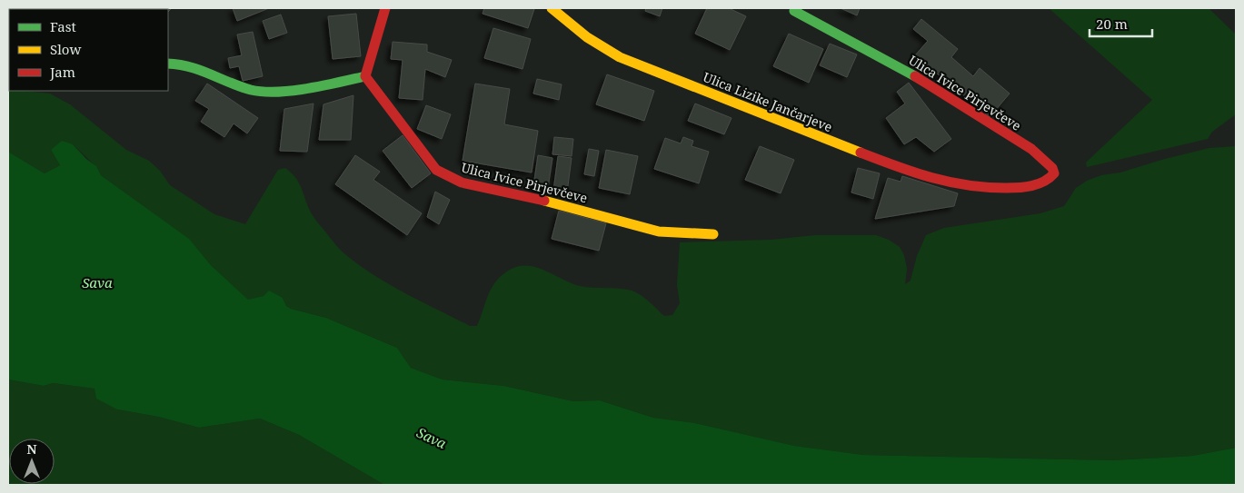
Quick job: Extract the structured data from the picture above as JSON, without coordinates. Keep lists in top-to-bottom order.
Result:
{
  "streets": {
    "street": ["Ulica Ivice Pirjevčeve", "Ulica Lizike Jančarjeve"]
  },
  "crossings": [
    ["Ulica Ivice Pirjevčeve", "Ulica Lizike Jančarjeve"]
  ],
  "water": ["Sava"],
  "legend": ["Fast", "Slow", "Jam"],
  "scale_bar": "20 m",
  "north": "top"
}
